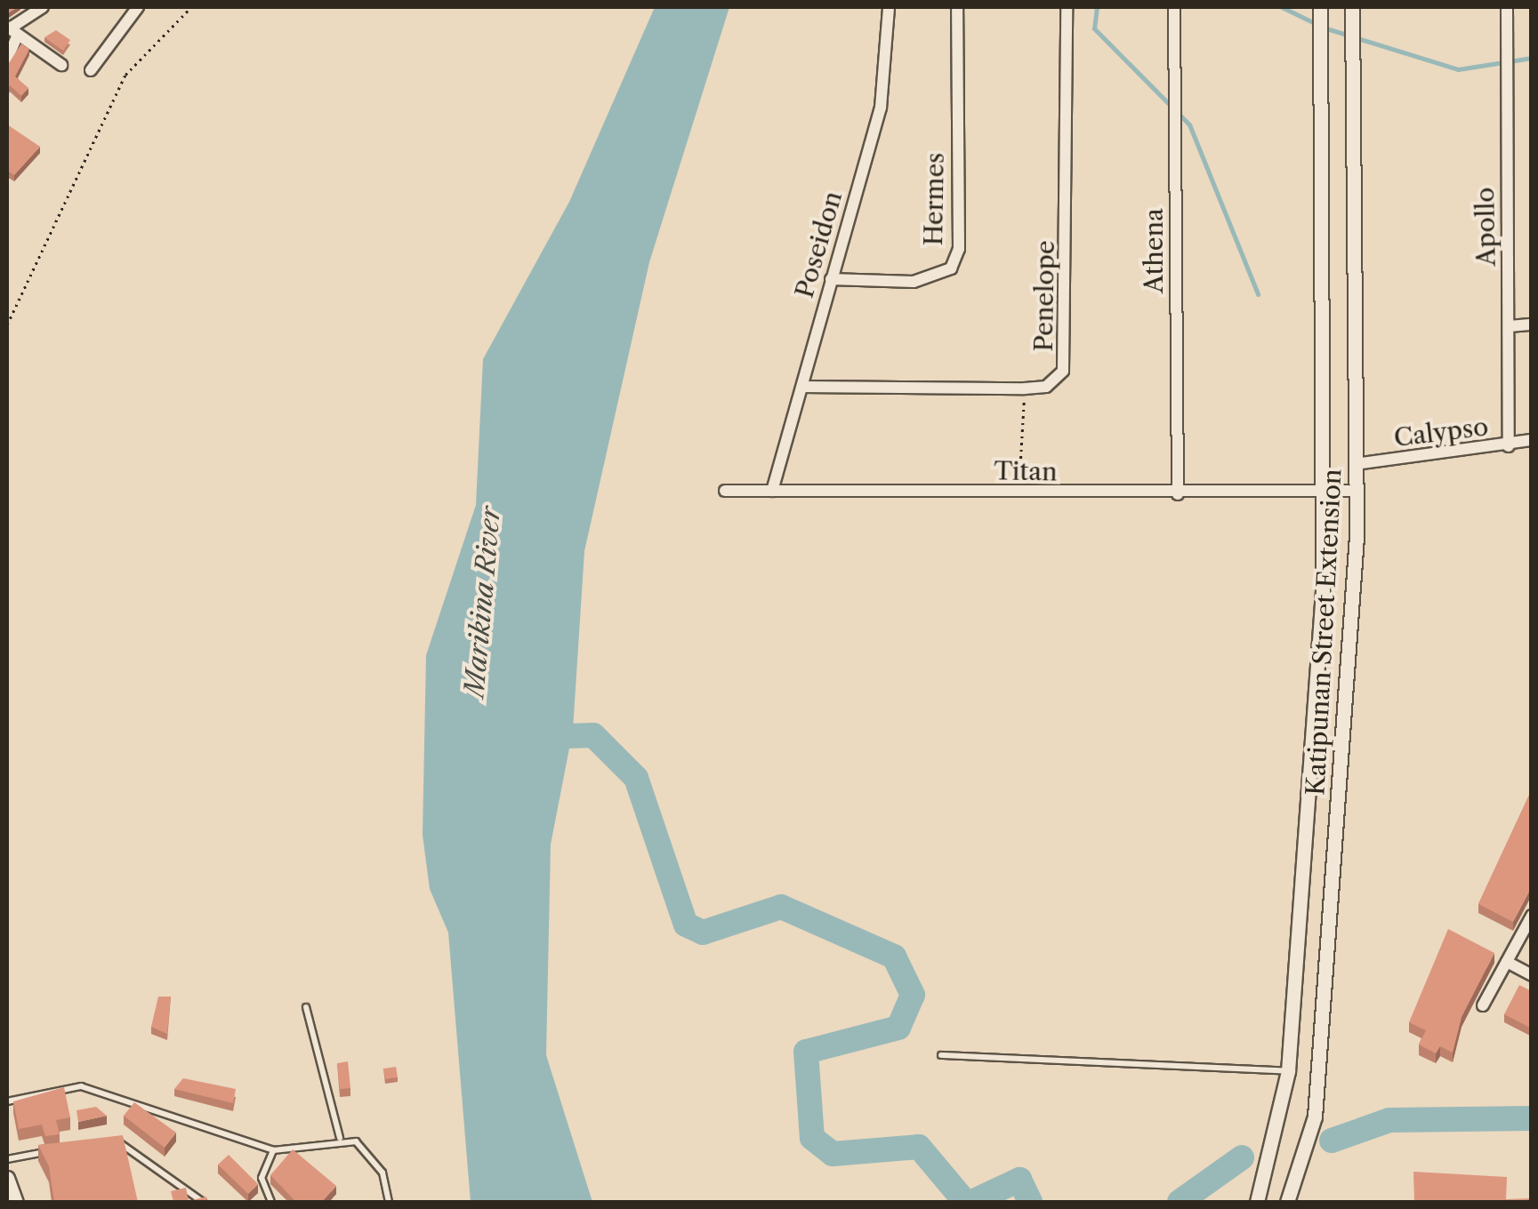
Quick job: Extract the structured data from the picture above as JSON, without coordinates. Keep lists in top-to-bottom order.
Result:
{
  "streets": {
    "street": [
      "Hermes",
      "Apollo",
      "Poseidon",
      "Athena",
      "Penelope",
      "Calypso",
      "Titan",
      "Katipunan Street Extension"
    ]
  },
  "crossings": [
    ["Hermes", "Poseidon"],
    ["Apollo", "Calypso"],
    ["Poseidon", "Penelope"],
    ["Poseidon", "Titan"],
    ["Athena", "Titan"],
    ["Calypso", "Katipunan Street Extension"],
    ["Titan", "Katipunan Street Extension"]
  ],
  "water": ["Marikina River"]
}
